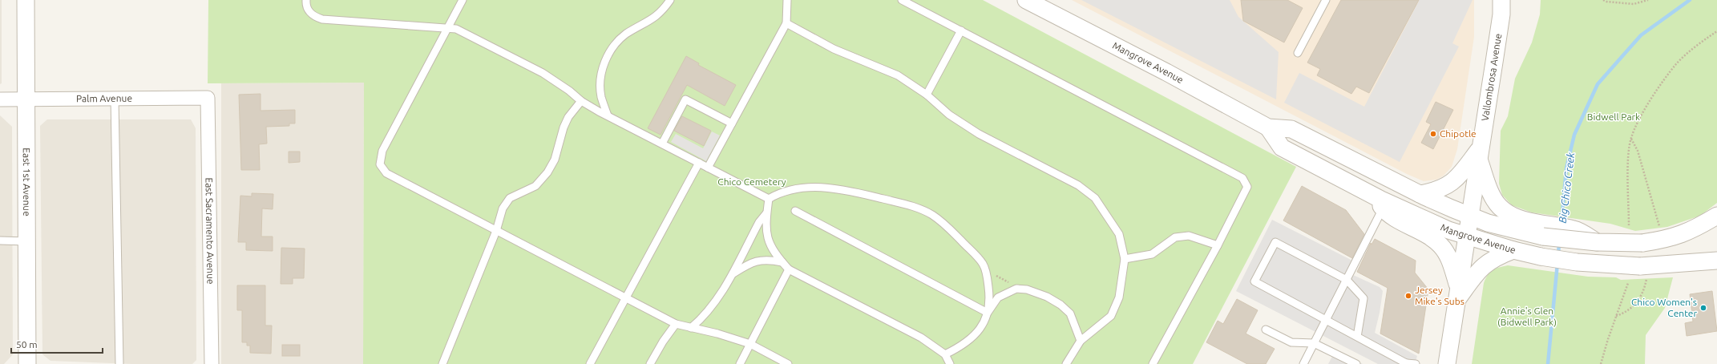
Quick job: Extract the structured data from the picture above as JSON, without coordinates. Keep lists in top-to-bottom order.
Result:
{
  "streets": {
    "street": [
      "Mangrove Avenue",
      "Vallombrosa Avenue",
      "Palm Avenue",
      "East 1st Avenue",
      "East Sacramento Avenue"
    ]
  },
  "crossings": [
    ["Mangrove Avenue", "Vallombrosa Avenue"],
    ["Palm Avenue", "East 1st Avenue"],
    ["Palm Avenue", "East Sacramento Avenue"]
  ],
  "water": ["Big Chico Creek"],
  "parks": ["Bidwell Park", "Chico Cemetery", "Annie's Glen (Bidwell Park)"],
  "places": ["Chipotle", "Jersey Mike's Subs", "Chico Women's Center"],
  "scale_bar": "50 m"
}
